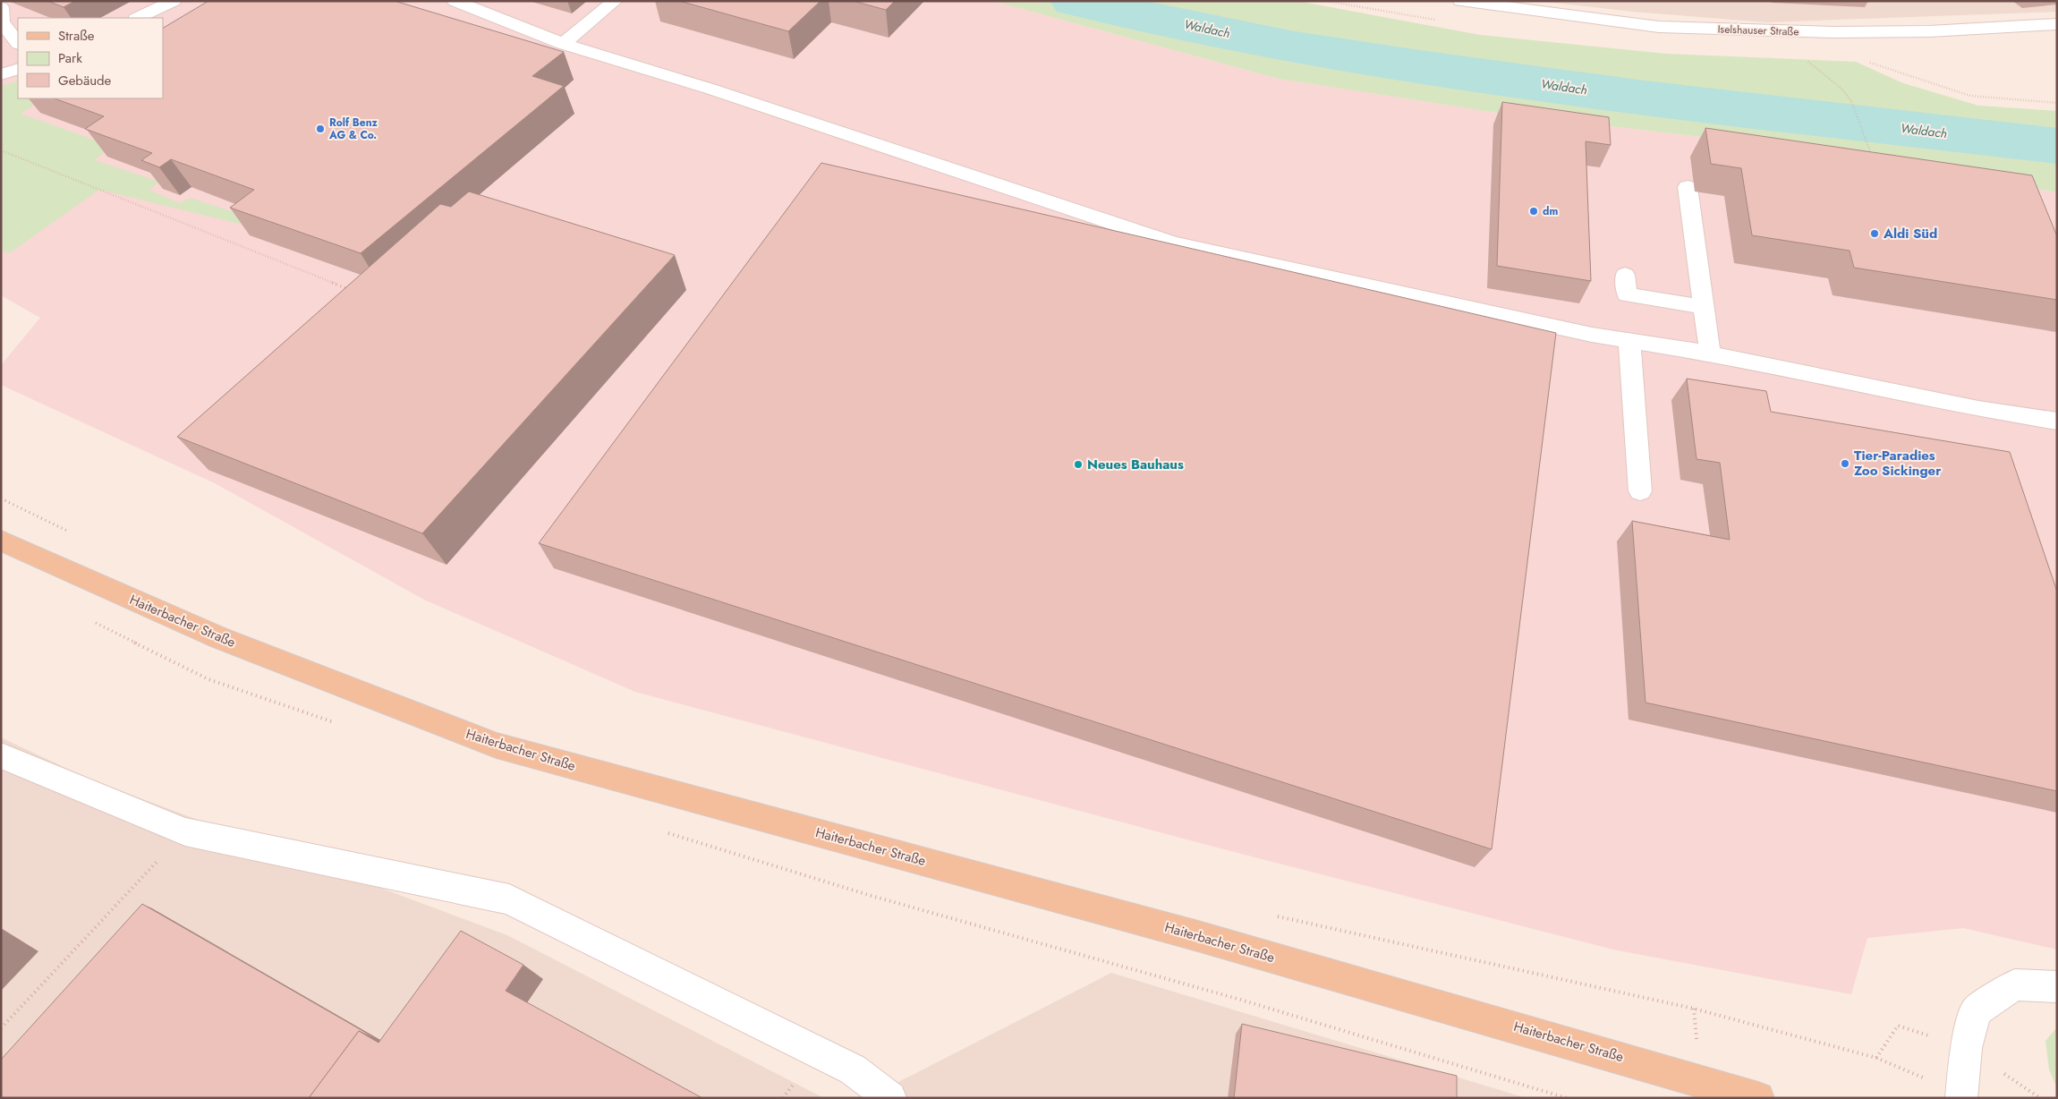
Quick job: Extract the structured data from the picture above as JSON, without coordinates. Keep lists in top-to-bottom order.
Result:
{
  "streets": {
    "main road": ["Haiterbacher Straße"],
    "street": ["Iselshauser Straße"]
  },
  "water": ["Waldach"],
  "places": [
    "Rolf Benz AG & Co.",
    "dm",
    "Aldi Süd",
    "Tier-Paradies Zoo Sickinger",
    "Neues Bauhaus"
  ],
  "legend": ["Straße", "Park", "Gebäude"]
}
